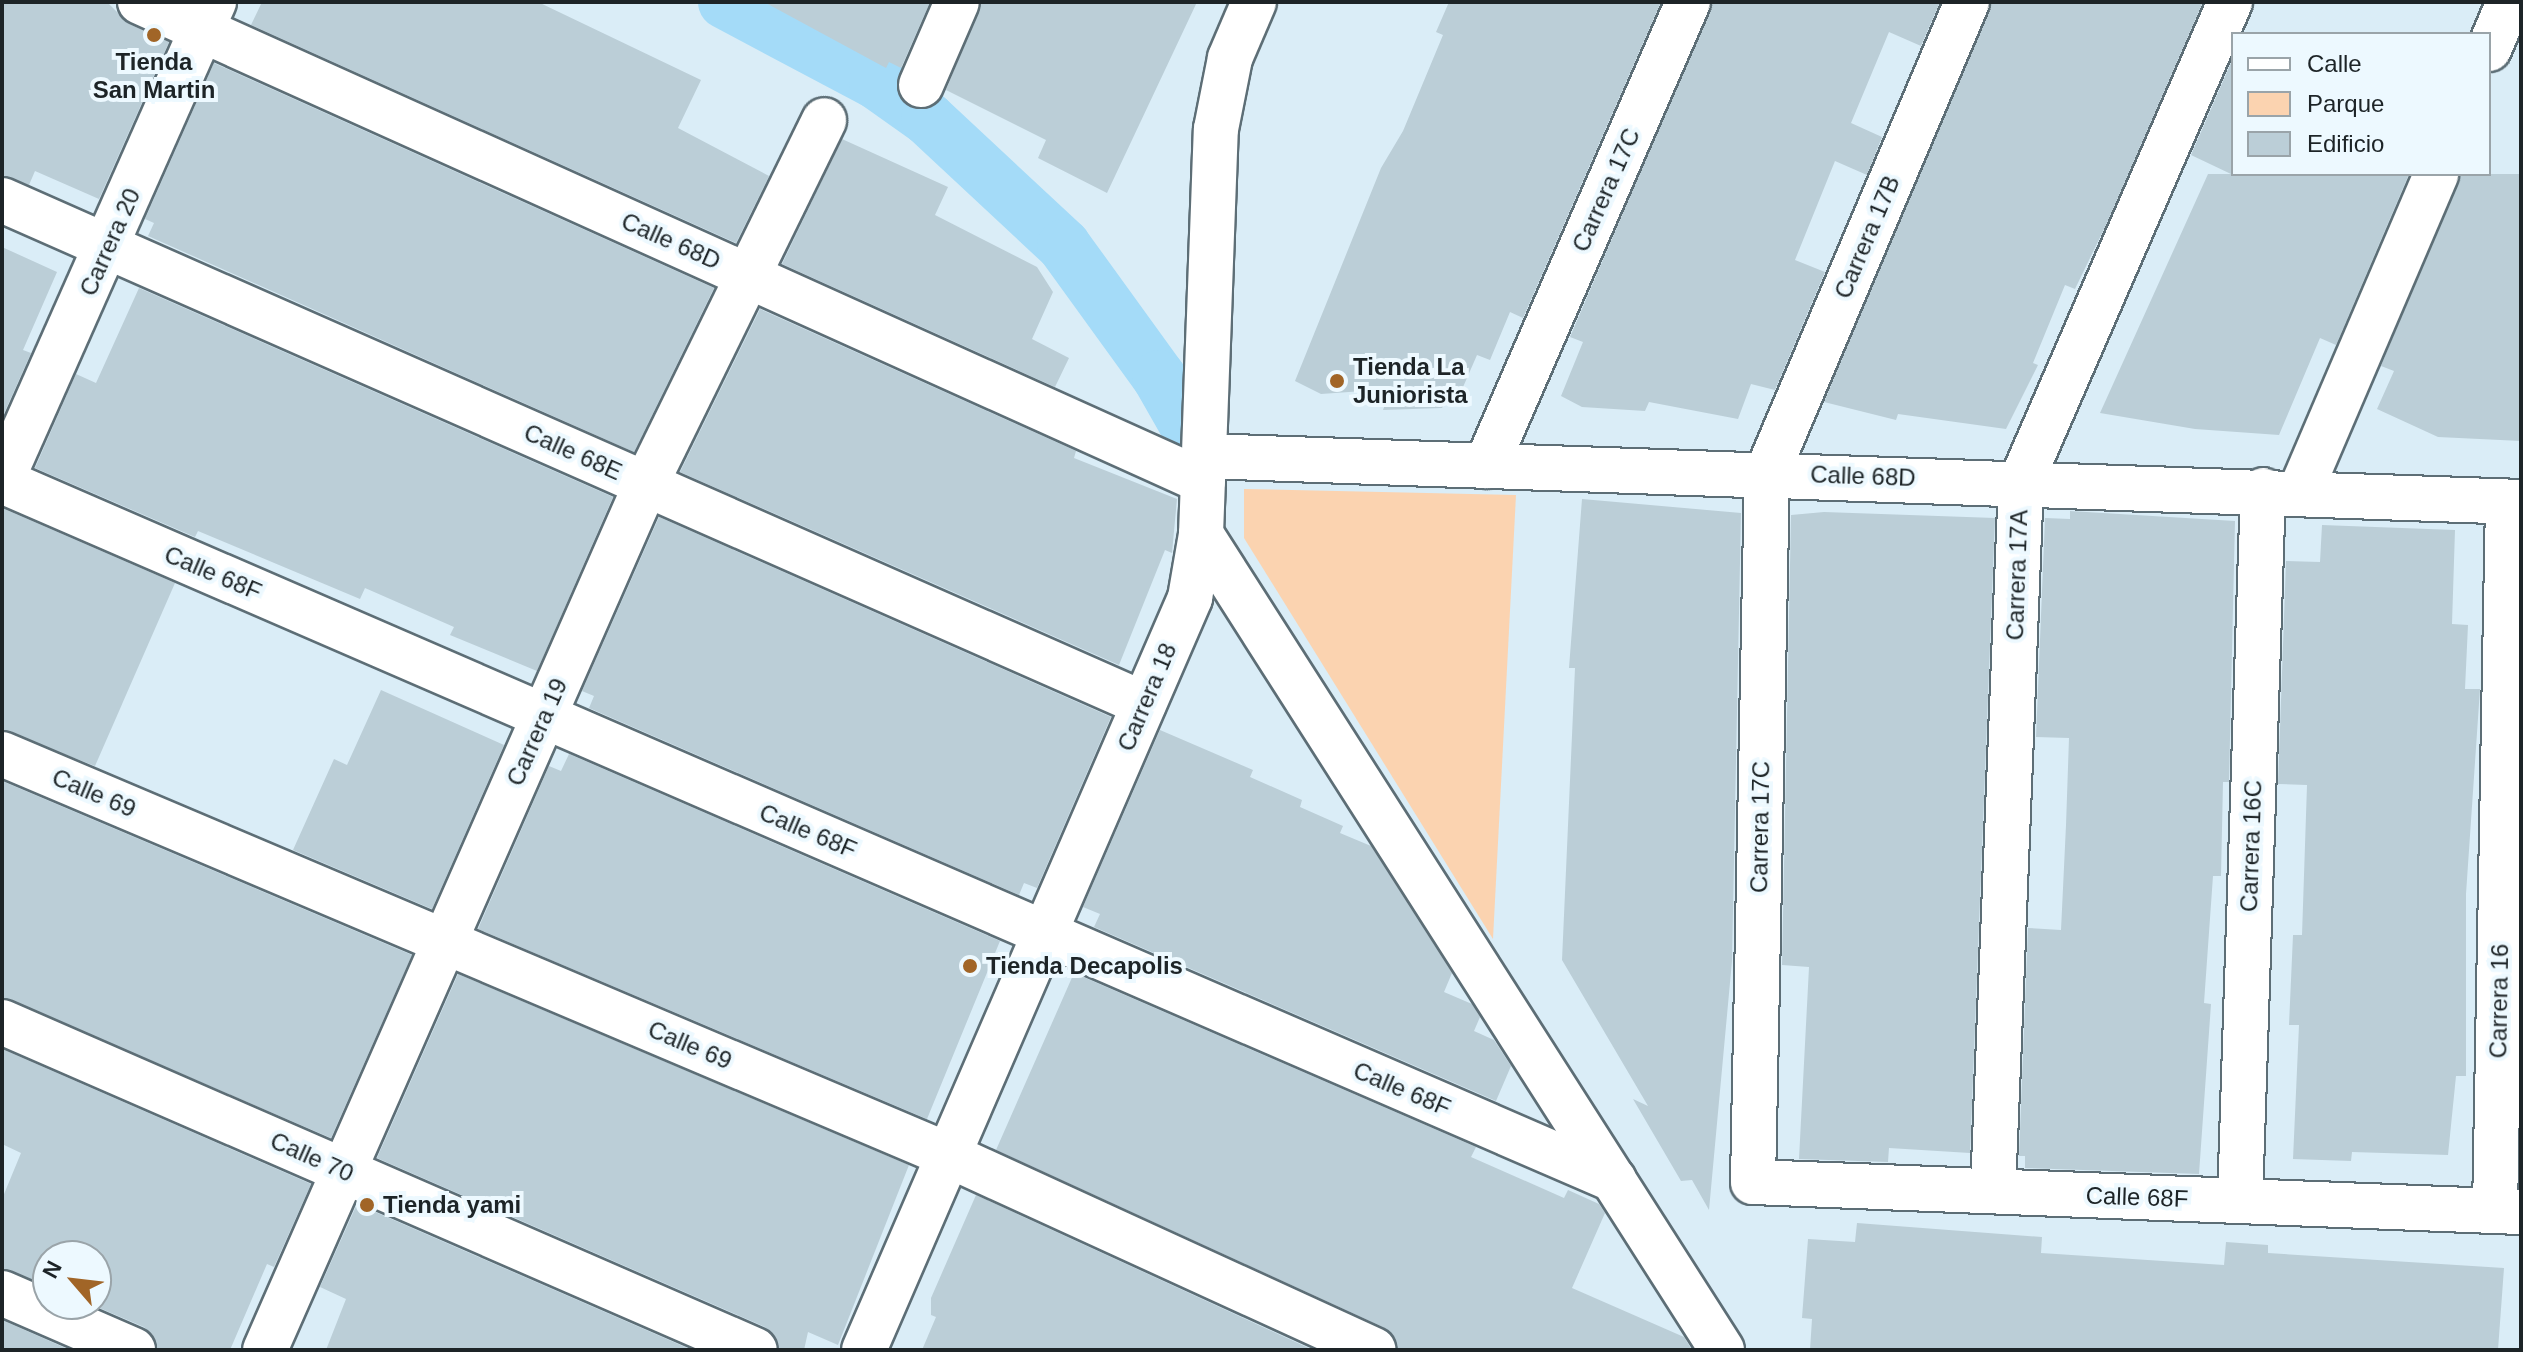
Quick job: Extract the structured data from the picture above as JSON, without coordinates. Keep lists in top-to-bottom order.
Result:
{
  "streets": {
    "street": [
      "Carrera 17C",
      "Carrera 17B",
      "Calle 68D",
      "Carrera 20",
      "Calle 68E",
      "Calle 68F",
      "Carrera 17A",
      "Carrera 18",
      "Carrera 19",
      "Calle 69",
      "Carrera 16C",
      "Carrera 16",
      "Calle 70"
    ]
  },
  "crossings": [
    ["Carrera 17C", "Carrera 17B"],
    ["Carrera 17C", "Calle 68D"],
    ["Carrera 17C", "Calle 68F"],
    ["Carrera 17B", "Calle 68D"],
    ["Calle 68D", "Carrera 20"],
    ["Calle 68D", "Carrera 17A"],
    ["Calle 68D", "Carrera 18"],
    ["Calle 68D", "Carrera 19"],
    ["Calle 68D", "Carrera 16C"],
    ["Calle 68D", "Carrera 16"],
    ["Carrera 20", "Calle 68E"],
    ["Carrera 20", "Calle 68F"],
    ["Calle 68E", "Carrera 18"],
    ["Calle 68E", "Carrera 19"],
    ["Calle 68F", "Carrera 17A"],
    ["Calle 68F", "Carrera 18"],
    ["Calle 68F", "Carrera 19"],
    ["Calle 68F", "Carrera 16C"],
    ["Calle 68F", "Carrera 16"],
    ["Carrera 18", "Calle 69"],
    ["Carrera 19", "Calle 69"],
    ["Carrera 19", "Calle 70"]
  ],
  "places": [
    "Tienda San Martin",
    "Tienda La Juniorista",
    "Tienda Decapolis",
    "Tienda yami"
  ],
  "legend": ["Calle", "Parque", "Edificio"],
  "north": "top left"
}
